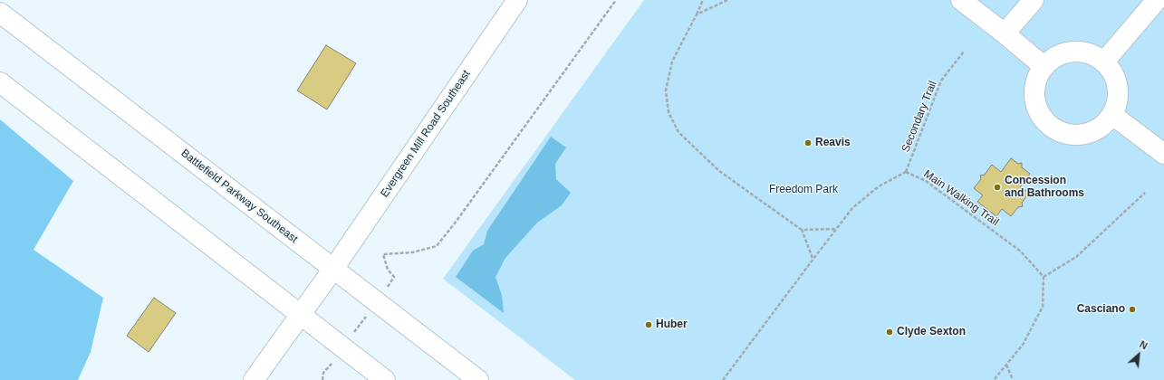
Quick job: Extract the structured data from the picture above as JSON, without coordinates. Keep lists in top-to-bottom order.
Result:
{
  "streets": {
    "main road": ["Evergreen Mill Road Southeast", "Battlefield Parkway Southeast"],
    "path": ["Secondary Trail", "Main Walking Trail"]
  },
  "crossings": [
    ["Secondary Trail", "Main Walking Trail"],
    ["Evergreen Mill Road Southeast", "Battlefield Parkway Southeast"]
  ],
  "parks": ["Freedom Park"],
  "places": [
    "Reavis",
    "Concession and Bathrooms",
    "Casciano",
    "Huber",
    "Clyde Sexton"
  ],
  "north": "top right"
}
